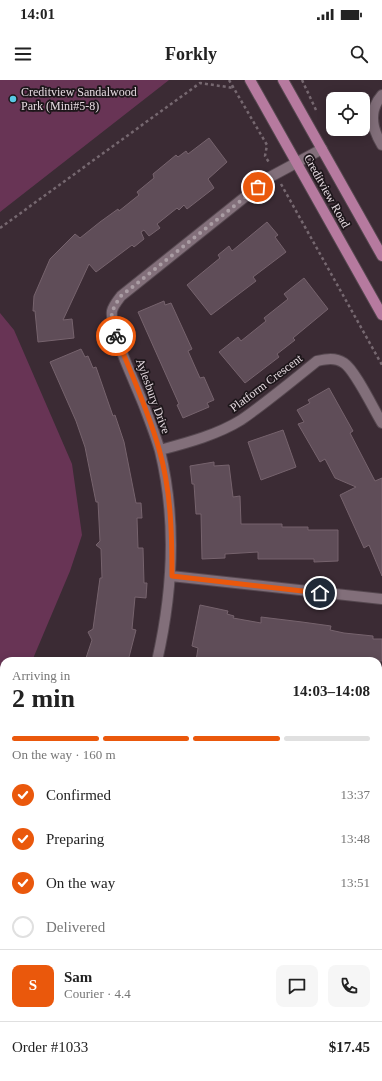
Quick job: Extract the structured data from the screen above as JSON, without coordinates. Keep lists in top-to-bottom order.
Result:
{
  "streets": {
    "main road": ["Creditview Road"],
    "street": ["Platform Crescent", "Aylesbury Drive"]
  },
  "crossings": [
    ["Creditview Road", "Aylesbury Drive"],
    ["Platform Crescent", "Aylesbury Drive"]
  ],
  "places": ["Creditview Sandalwood Park (Mini#5-8)"],
  "page": {
    "status": "14:01",
    "header": "Forkly",
    "heading": ["2 min", "Arriving in", "14:03–14:08"],
    "panel": [
      "Sam",
      "Courier · 4.4",
      "Order #1033",
      "$17.45"
    ],
    "bar": "On the way · 160 m",
    "list": [
      ["Confirmed", "13:37"],
      ["Preparing", "13:48"],
      ["On the way", "13:51"],
      "Delivered"
    ],
    "round": "S"
  }
}
